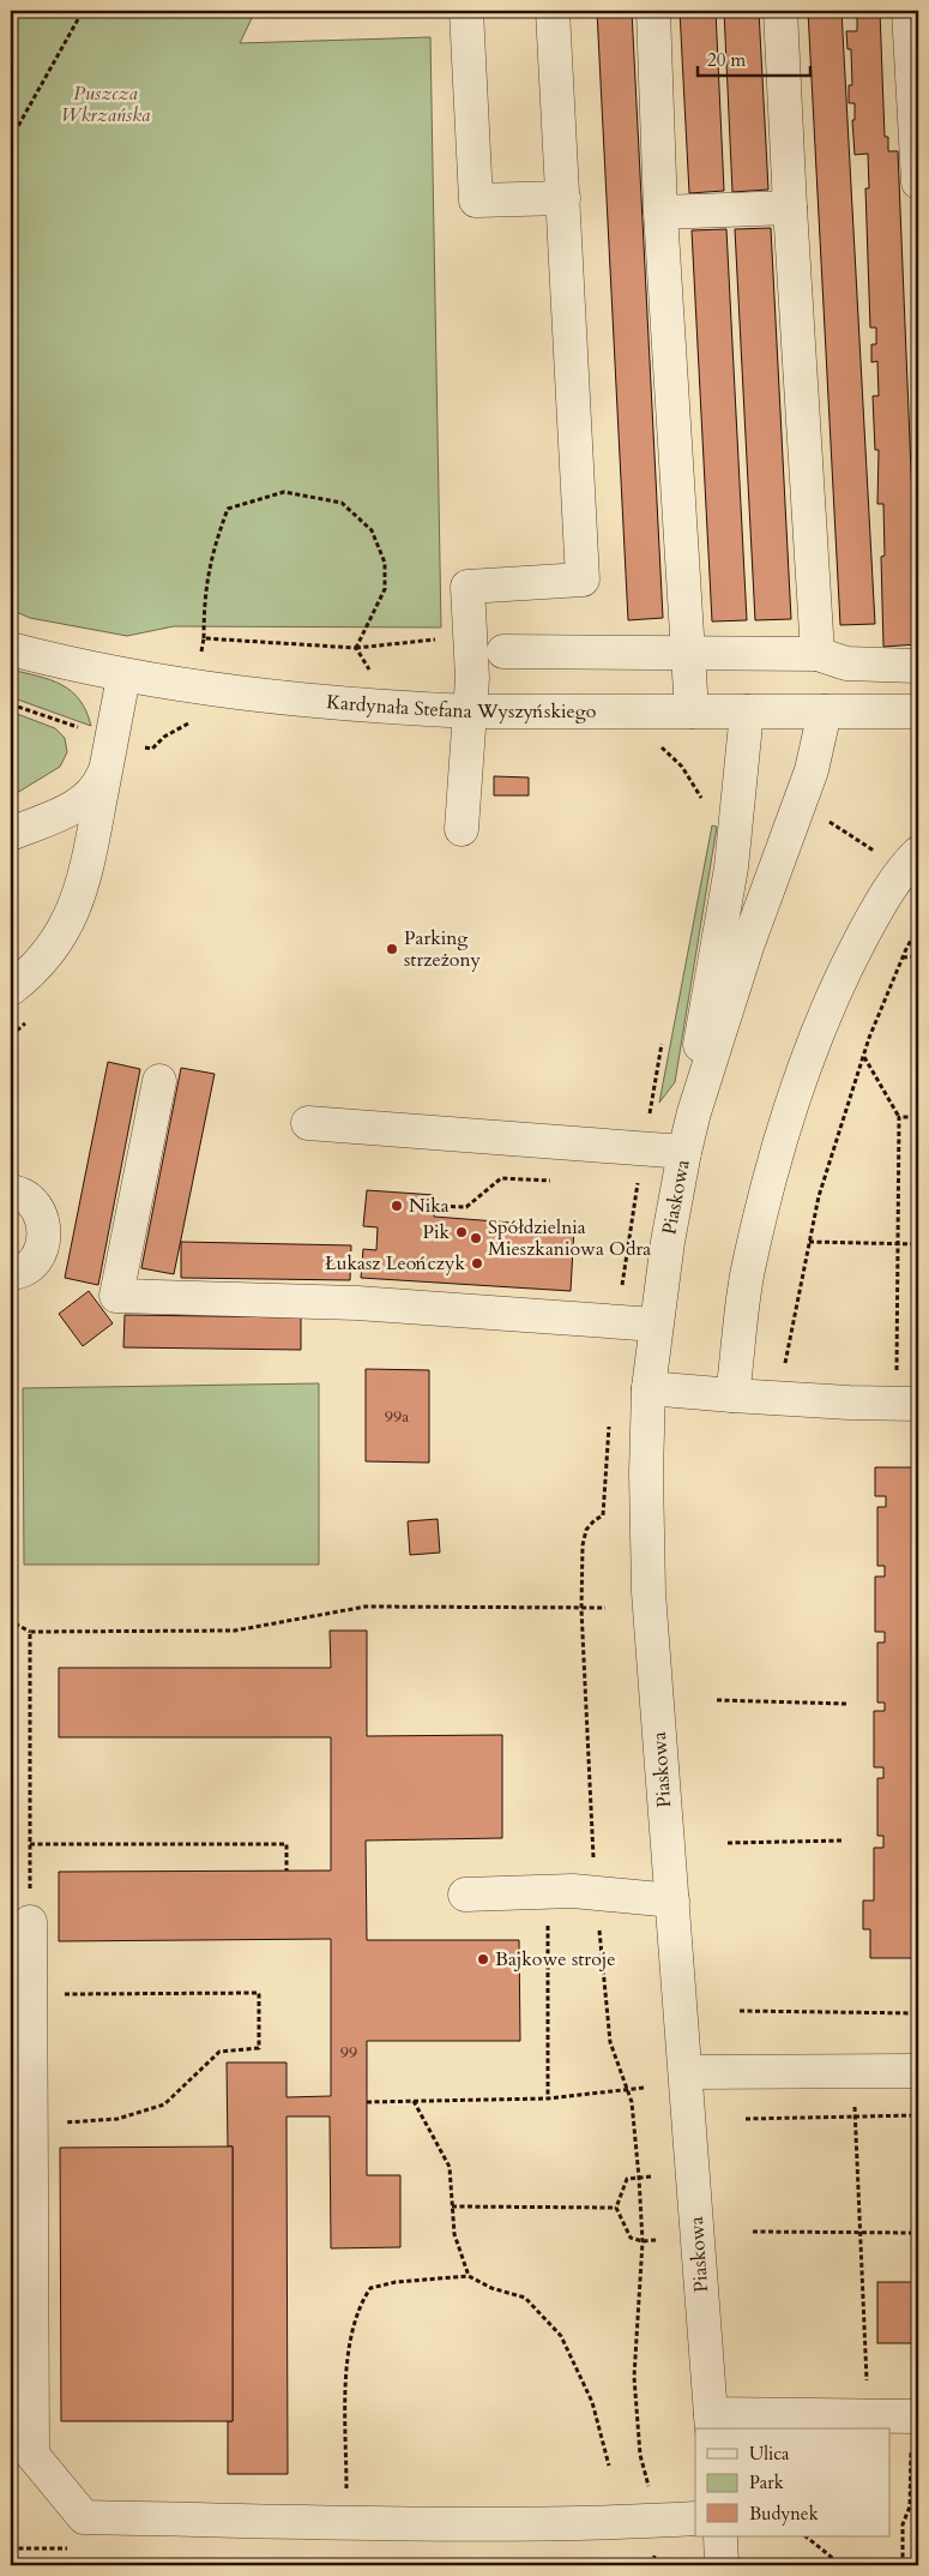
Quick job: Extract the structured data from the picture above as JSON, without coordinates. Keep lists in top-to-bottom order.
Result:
{
  "streets": {
    "street": ["Kardynała Stefana Wyszyńskiego", "Piaskowa"]
  },
  "crossings": [
    ["Kardynała Stefana Wyszyńskiego", "Piaskowa"]
  ],
  "parks": ["Puszcza Wkrzańska"],
  "places": [
    "Parking strzeżony",
    "Nika",
    "Pik",
    "Spółdzielnia Mieszkaniowa Odra",
    "Łukasz Leończyk",
    "Bajkowe stroje"
  ],
  "house_numbers": ["99a", "99"],
  "legend": ["Ulica", "Park", "Budynek"],
  "scale_bar": "20 m"
}
